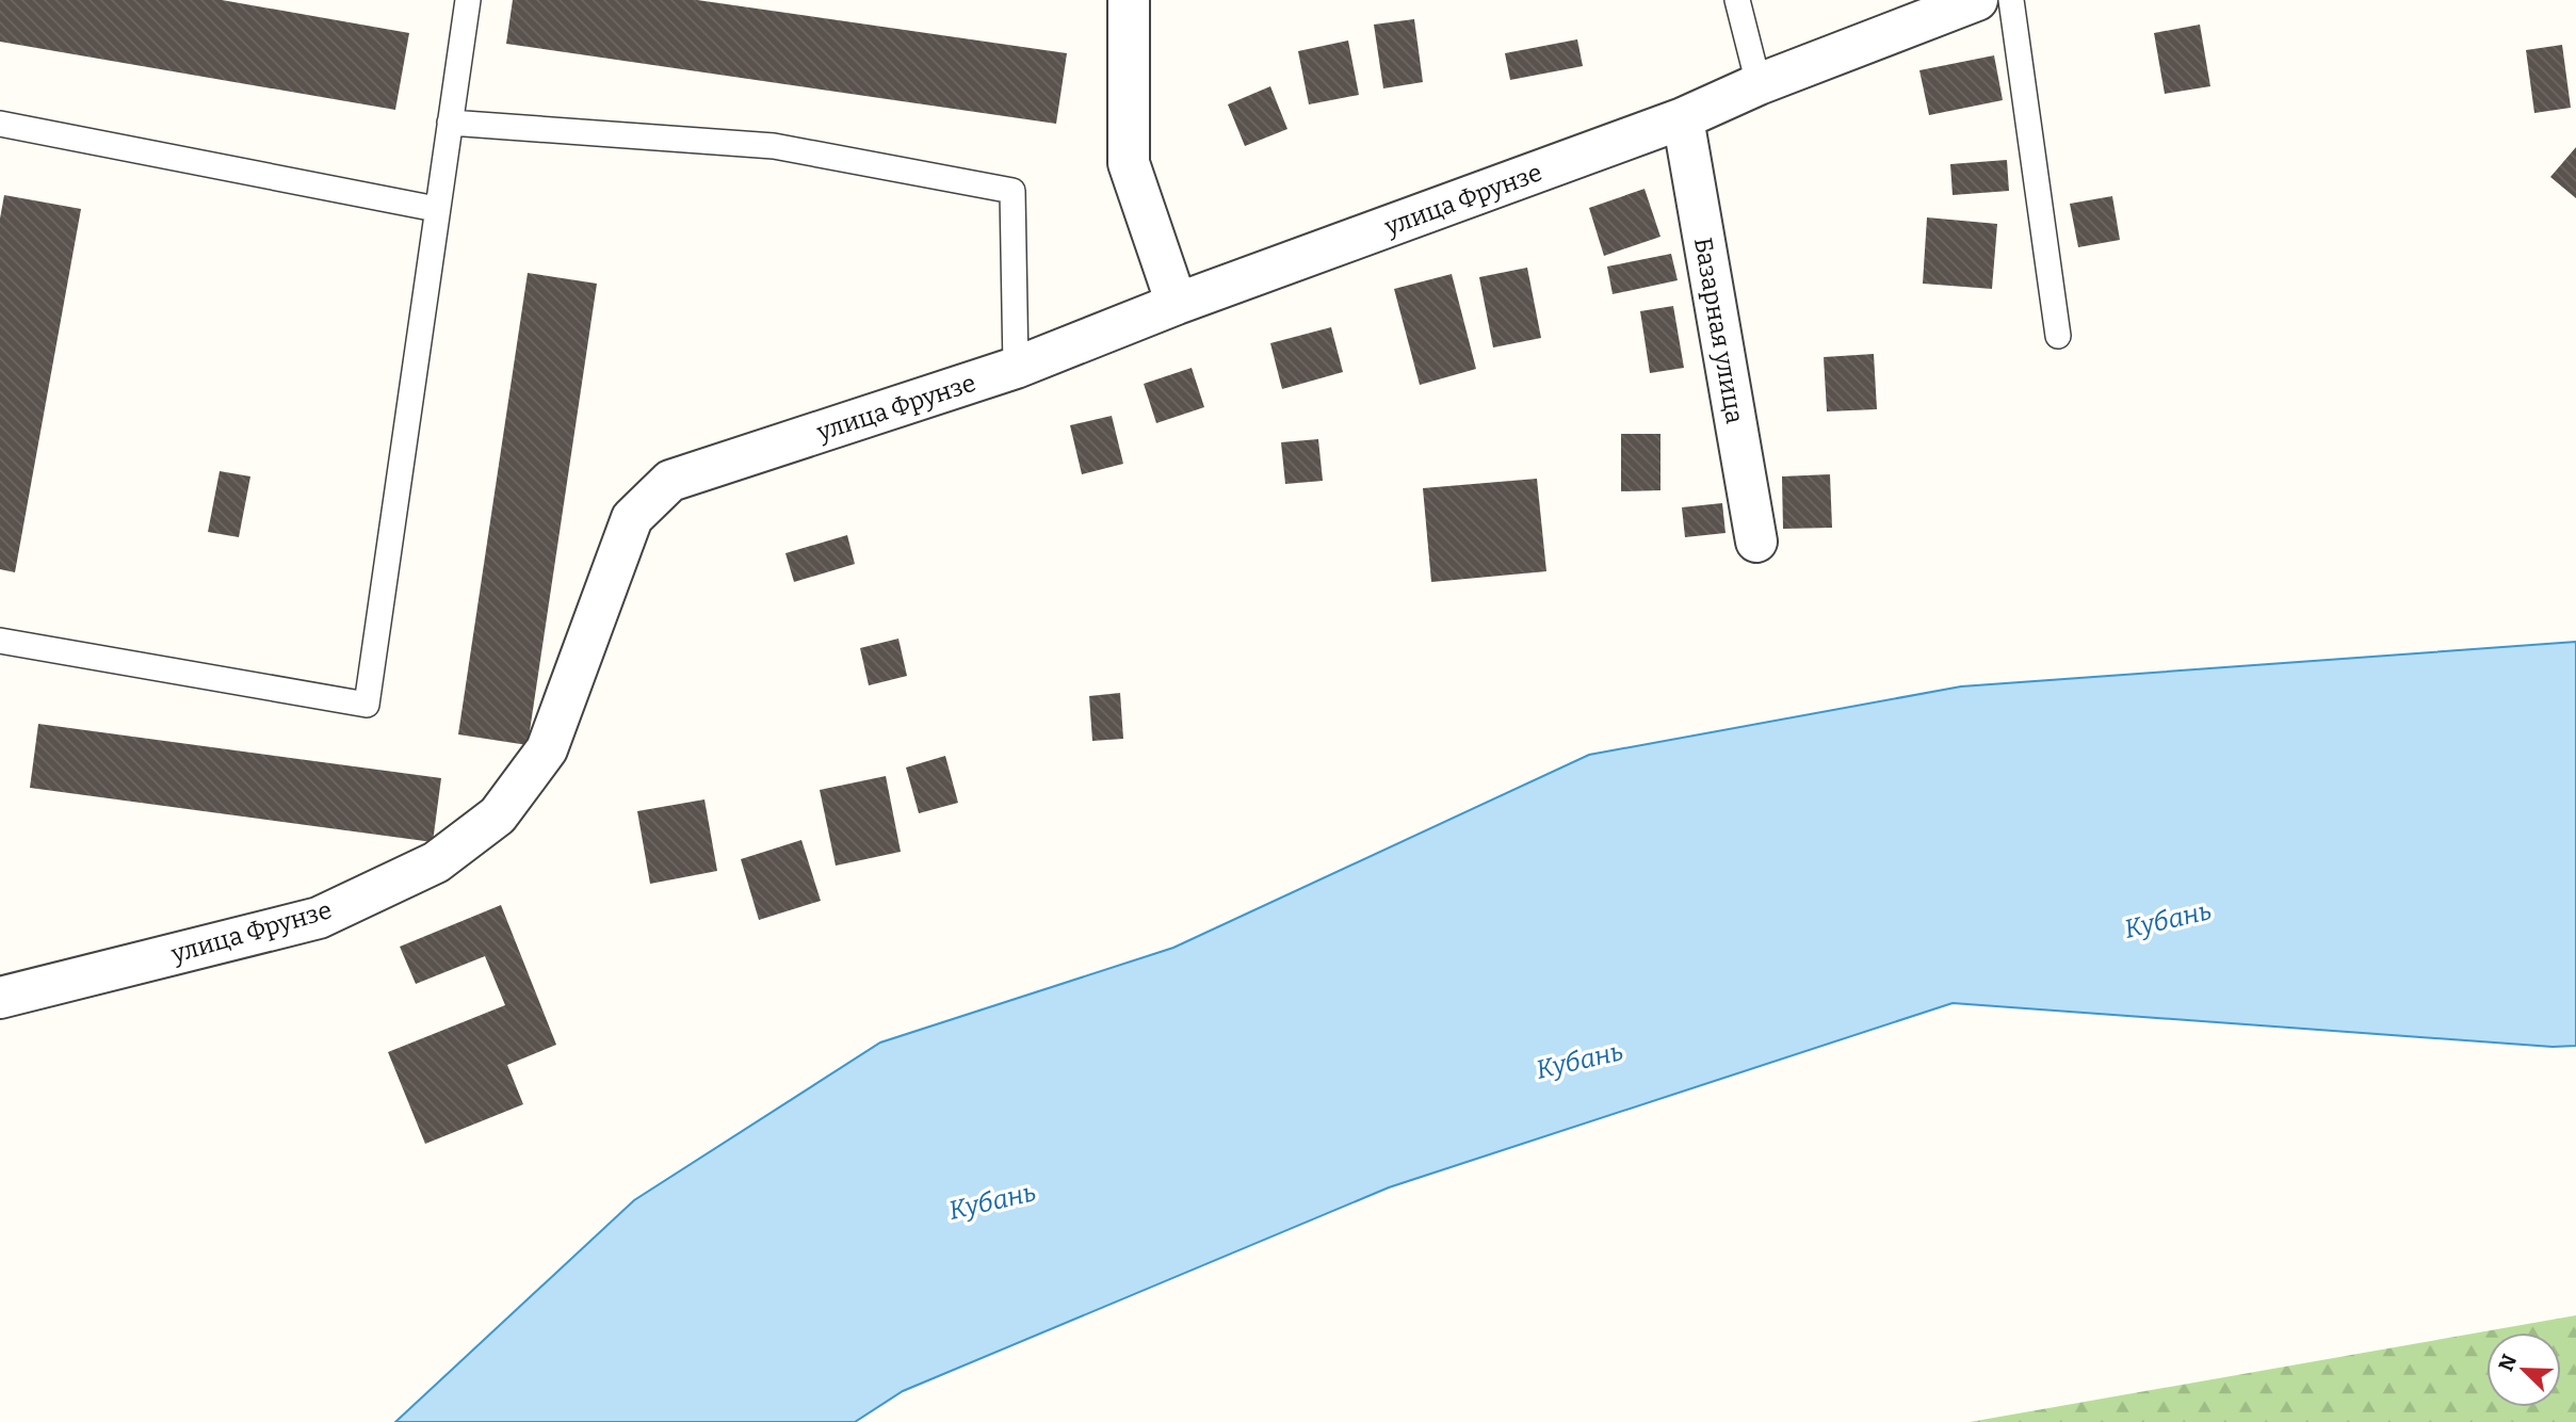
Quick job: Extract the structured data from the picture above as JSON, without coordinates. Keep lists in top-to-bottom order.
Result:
{
  "streets": {
    "street": ["улица Фрунзе", "Базарная улица"]
  },
  "crossings": [
    ["улица Фрунзе", "Базарная улица"]
  ],
  "water": ["Кубань"],
  "north": "top left"
}
